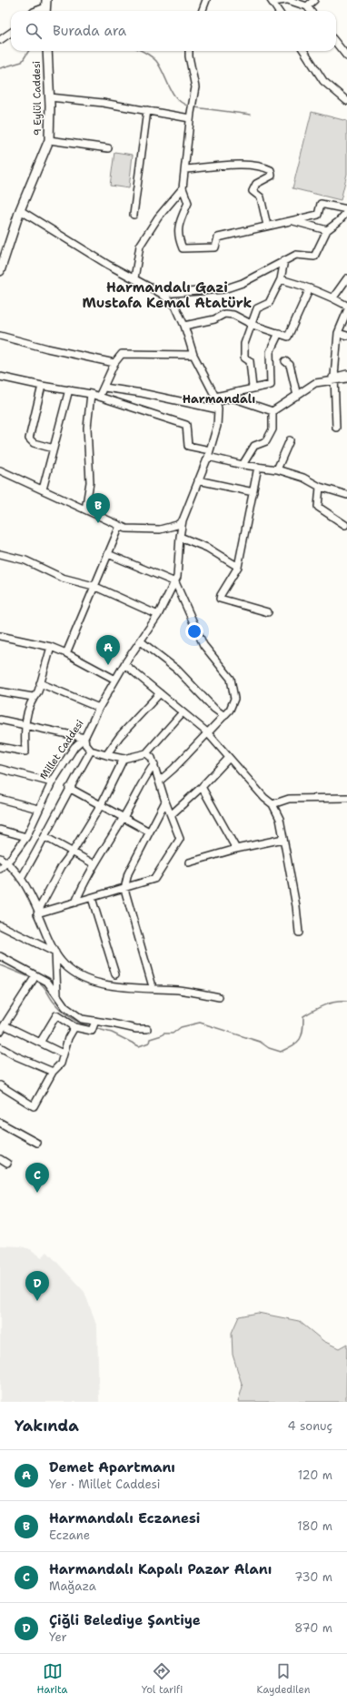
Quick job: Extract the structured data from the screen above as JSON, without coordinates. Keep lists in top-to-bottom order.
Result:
{
  "streets": {
    "main road": ["9 Eylül Caddesi"],
    "street": ["Millet Caddesi"]
  },
  "districts": ["Harmandalı Gazi Mustafa Kemal Atatürk", "Harmandalı"],
  "page": {
    "search": "Burada ara",
    "pins": [
      "B",
      "A",
      "C",
      "D"
    ],
    "heading": ["Yakında", "4 sonuç"],
    "list": [
      {
        "mark": "A",
        "name": "Demet Apartmanı",
        "note": "Yer · Millet Caddesi",
        "value": "120 m"
      },
      {
        "mark": "B",
        "name": "Harmandalı Eczanesi",
        "note": "Eczane",
        "value": "180 m"
      },
      {
        "mark": "C",
        "name": "Harmandalı Kapalı Pazar Alanı",
        "note": "Mağaza",
        "value": "730 m"
      },
      {
        "mark": "D",
        "name": "Çiğli Belediye Şantiye",
        "note": "Yer",
        "value": "870 m"
      }
    ],
    "nav": ["Harita", "Yol tarifi", "Kaydedilen"]
  }
}
